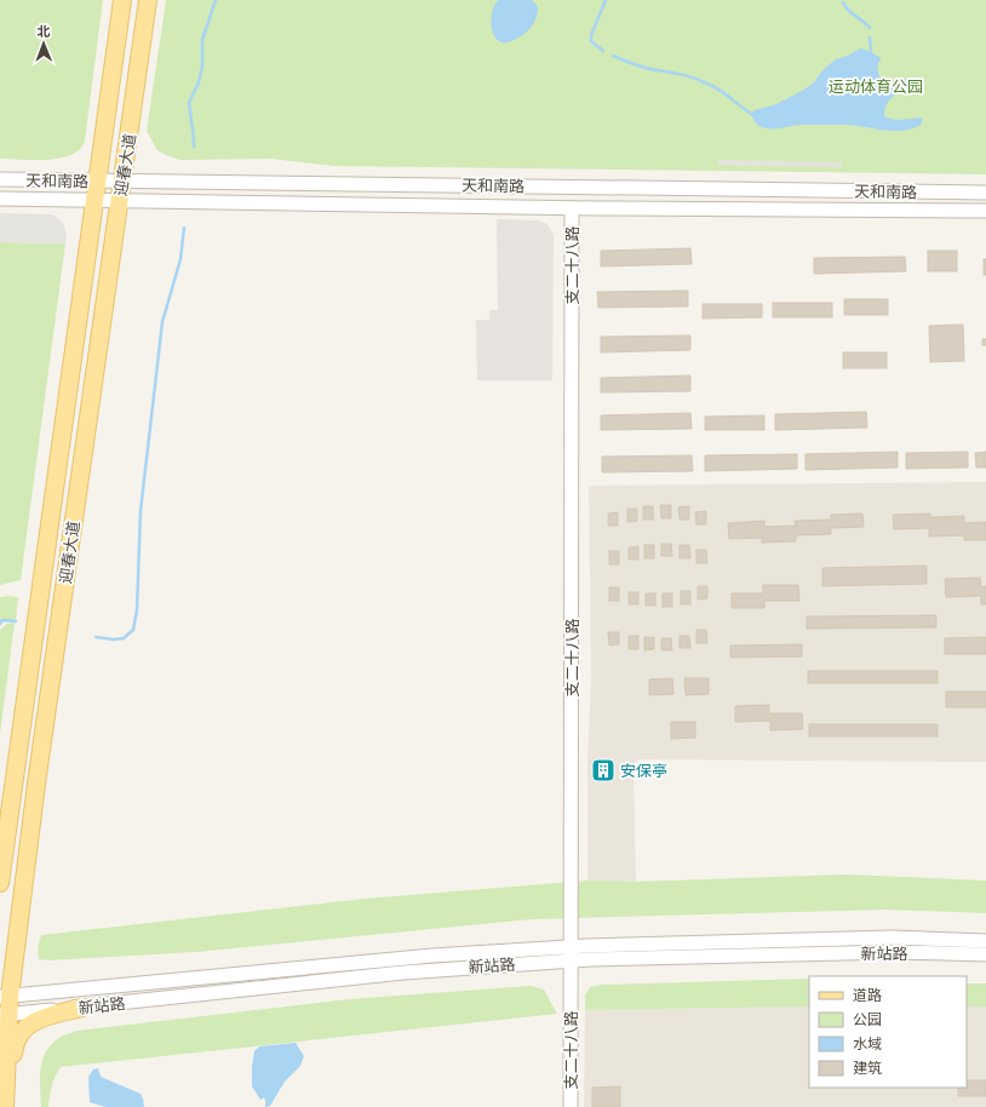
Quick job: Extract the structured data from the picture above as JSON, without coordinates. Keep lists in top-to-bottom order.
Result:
{
  "streets": {
    "main road": ["迎春大道"],
    "street": ["天和南路", "支二十八路", "新站路"]
  },
  "crossings": [
    ["迎春大道", "天和南路"],
    ["迎春大道", "新站路"],
    ["天和南路", "支二十八路"],
    ["支二十八路", "新站路"]
  ],
  "parks": ["运动体育公园"],
  "places": {
    "building": ["安保亭"]
  },
  "legend": [
    "道路",
    "公园",
    "水域",
    "建筑"
  ],
  "north": "top"
}
